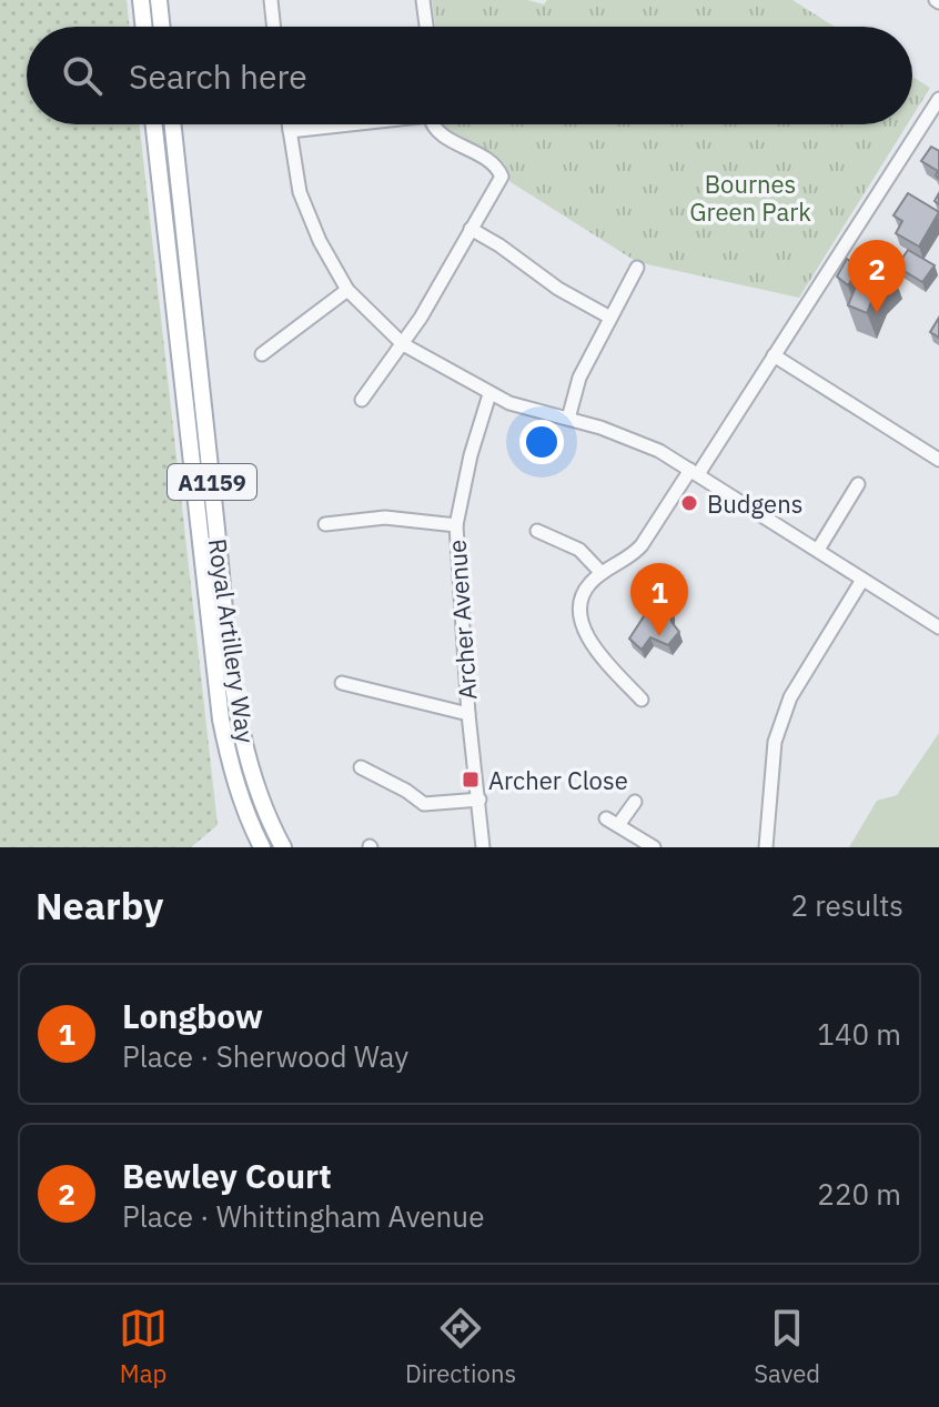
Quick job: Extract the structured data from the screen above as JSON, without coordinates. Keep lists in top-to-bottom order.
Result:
{
  "streets": {
    "main road": ["A1159", "Royal Artillery Way"],
    "street": ["Archer Avenue"]
  },
  "parks": ["Bournes Green Park"],
  "places": {
    "other": ["Budgens"],
    "transit": ["Archer Close"]
  },
  "page": {
    "search": "Search here",
    "pins": ["2", "1"],
    "heading": ["Nearby", "2 results"],
    "list": [
      {
        "mark": "1",
        "name": "Longbow",
        "note": "Place · Sherwood Way",
        "value": "140 m"
      },
      {
        "mark": "2",
        "name": "Bewley Court",
        "note": "Place · Whittingham Avenue",
        "value": "220 m"
      }
    ],
    "nav": ["Map", "Directions", "Saved"]
  }
}
